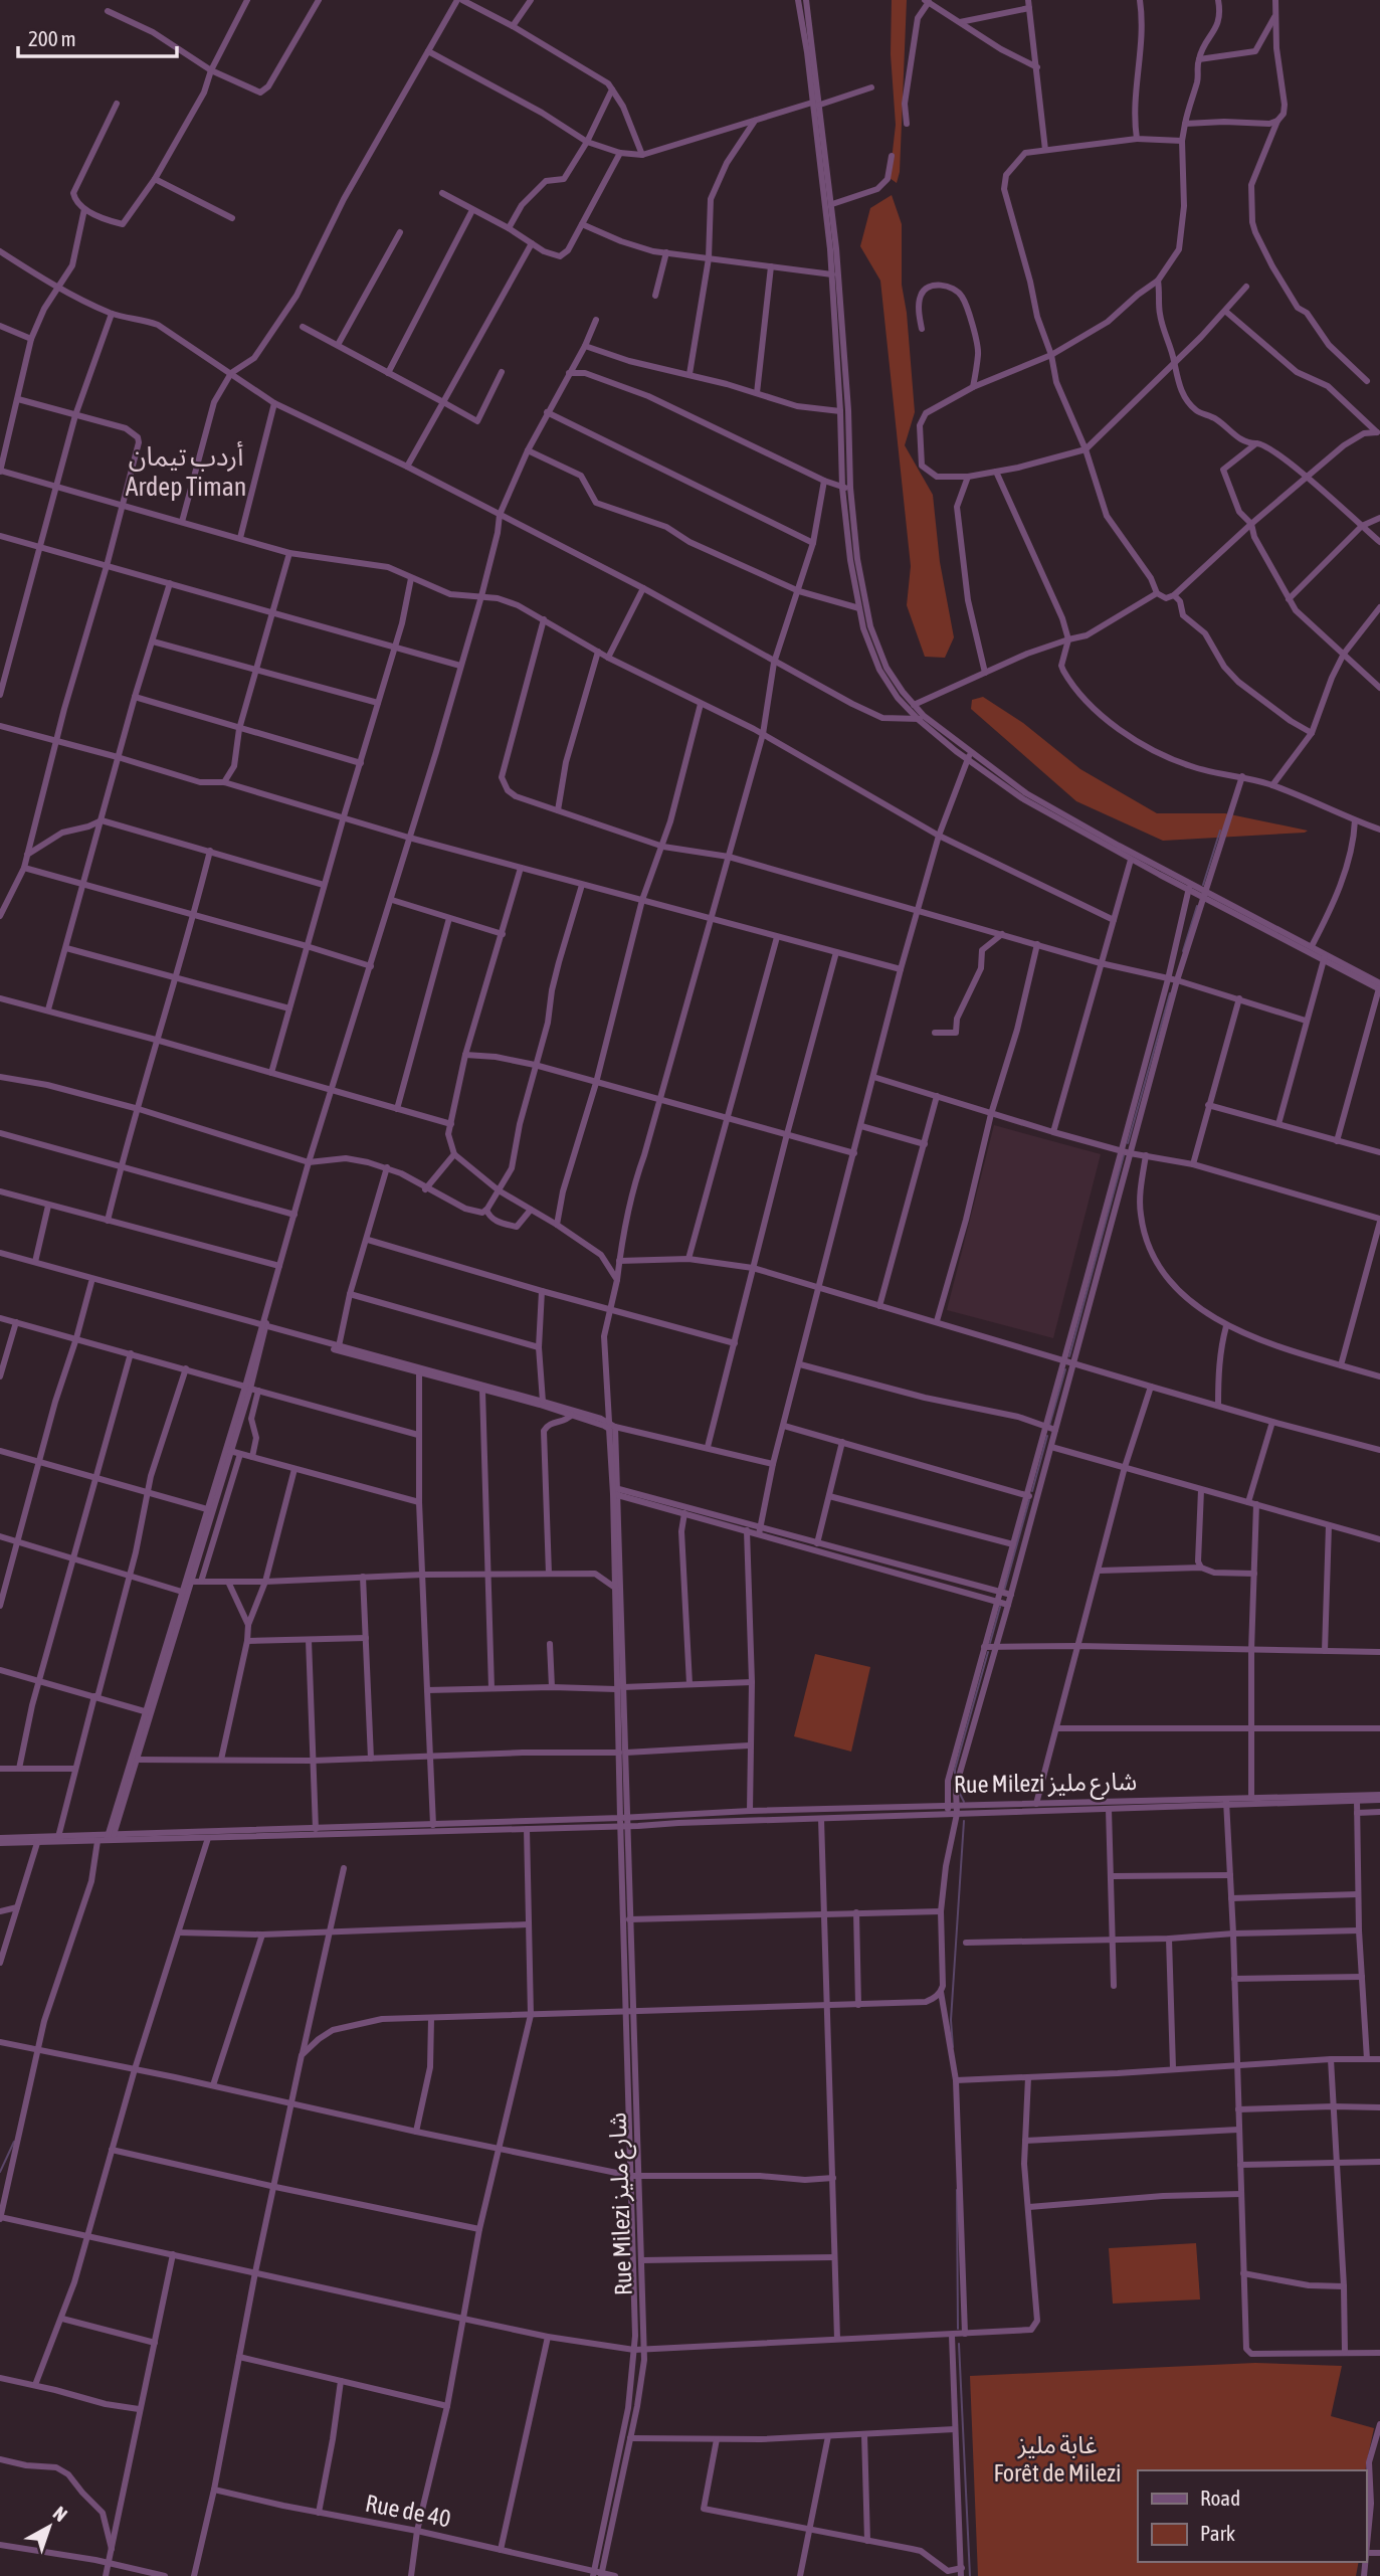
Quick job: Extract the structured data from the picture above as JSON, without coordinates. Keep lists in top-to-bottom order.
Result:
{
  "streets": {
    "street": ["Rue Milezi شارع مليز", "Rue de 40"]
  },
  "crossings": [
    ["Rue Milezi شارع مليز", "Rue de 40"]
  ],
  "districts": ["أردب تيمان Ardep Timan"],
  "parks": ["غابة مليز Forêt de Milezi"],
  "legend": ["Road", "Park"],
  "scale_bar": "200 m",
  "north": "top right"
}
